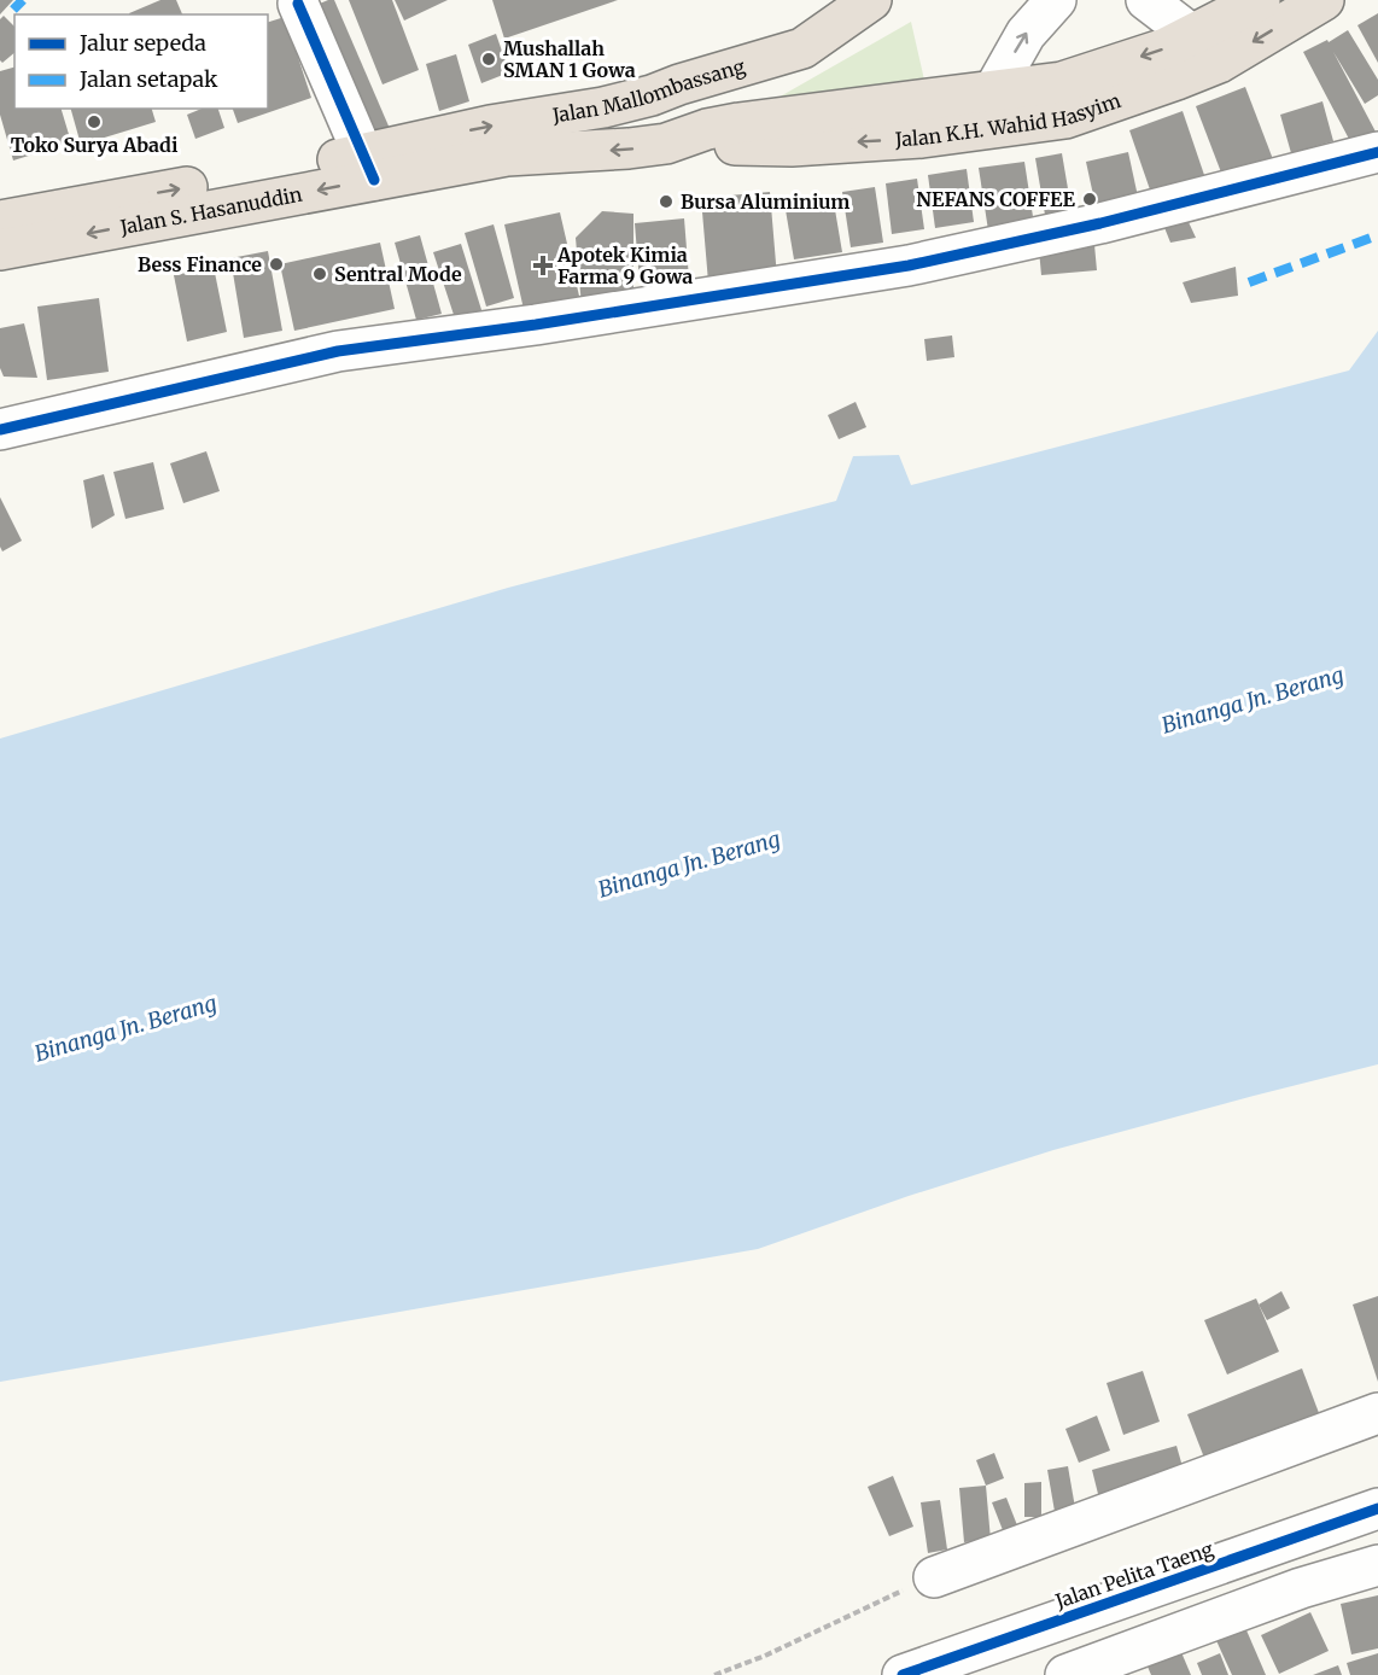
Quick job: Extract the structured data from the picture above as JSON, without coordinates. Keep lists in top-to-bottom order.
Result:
{
  "streets": {
    "highway": ["Jalan Mallombassang", "Jalan K.H. Wahid Hasyim", "Jalan S. Hasanuddin"],
    "street": ["Jalan Pelita Taeng"]
  },
  "crossings": [
    ["Jalan Mallombassang", "Jalan K.H. Wahid Hasyim"],
    ["Jalan Mallombassang", "Jalan S. Hasanuddin"]
  ],
  "water": ["Binanga Jn. Berang"],
  "places": {
    "other": [
      "Mushallah SMAN 1 Gowa",
      "Toko Surya Abadi",
      "NEFANS COFFEE",
      "Bursa Aluminium",
      "Bess Finance",
      "Sentral Mode"
    ],
    "health": ["Apotek Kimia Farma 9 Gowa"]
  },
  "legend": ["Jalur sepeda", "Jalan setapak"]
}
